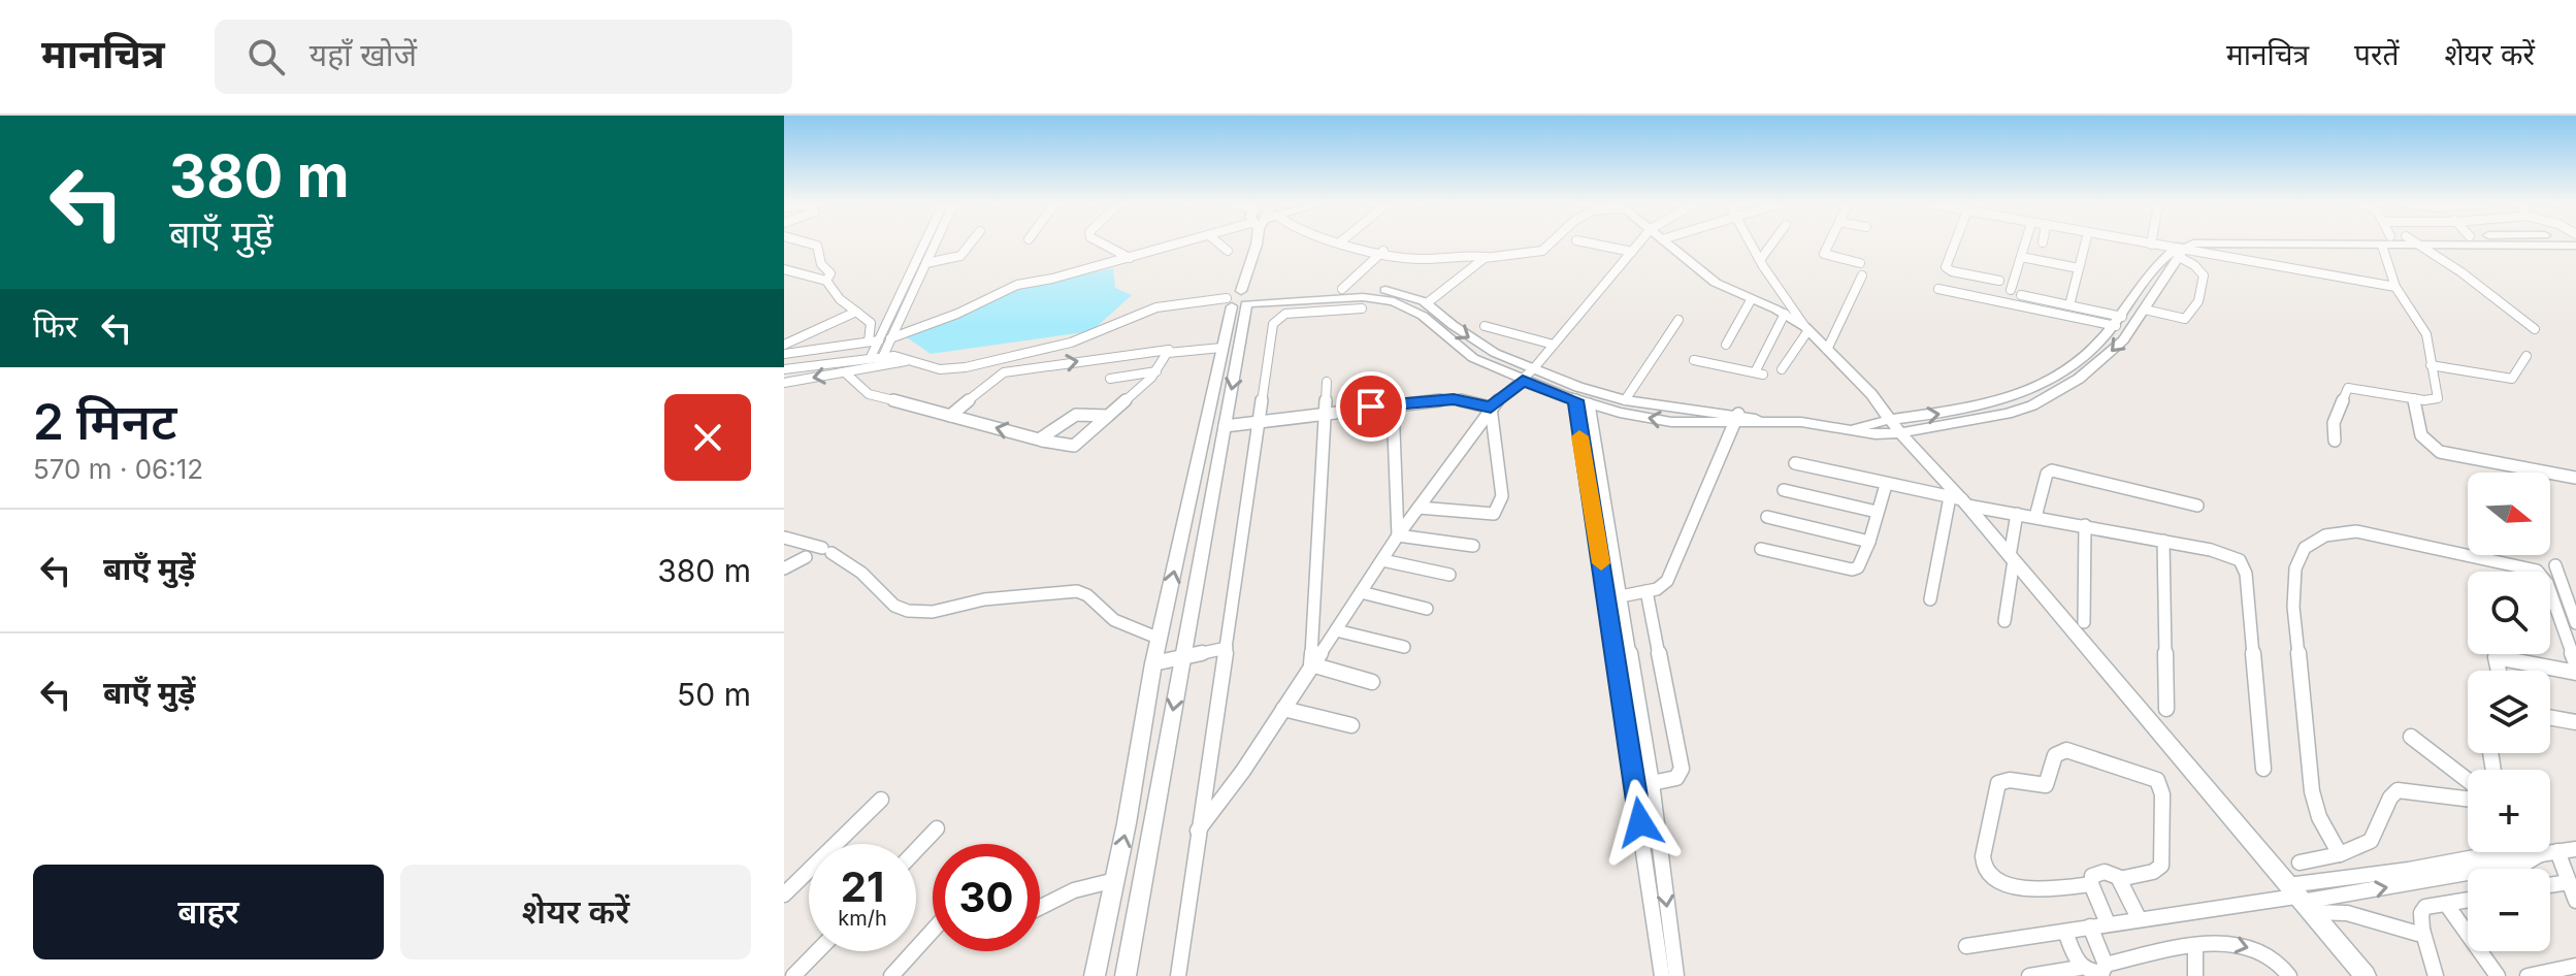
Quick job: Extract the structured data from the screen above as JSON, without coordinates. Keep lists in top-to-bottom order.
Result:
{
  "north": "right",
  "page": {
    "header": "मानचित्र",
    "search": "यहाँ खोजें",
    "nav": ["मानचित्र", "परतें", "शेयर करें"],
    "turn": ["380 m", "बाएँ मुड़ें"],
    "then": "फिर",
    "heading": ["2 मिनट", "570 m · 06:12"],
    "map_buttons": ["+", "−"],
    "list": [
      {
        "name": "बाएँ मुड़ें",
        "value": "380 m"
      },
      {
        "name": "बाएँ मुड़ें",
        "value": "50 m"
      }
    ],
    "speed": "21 km/h",
    "limit": "30",
    "buttons": ["बाहर", "शेयर करें"]
  }
}
